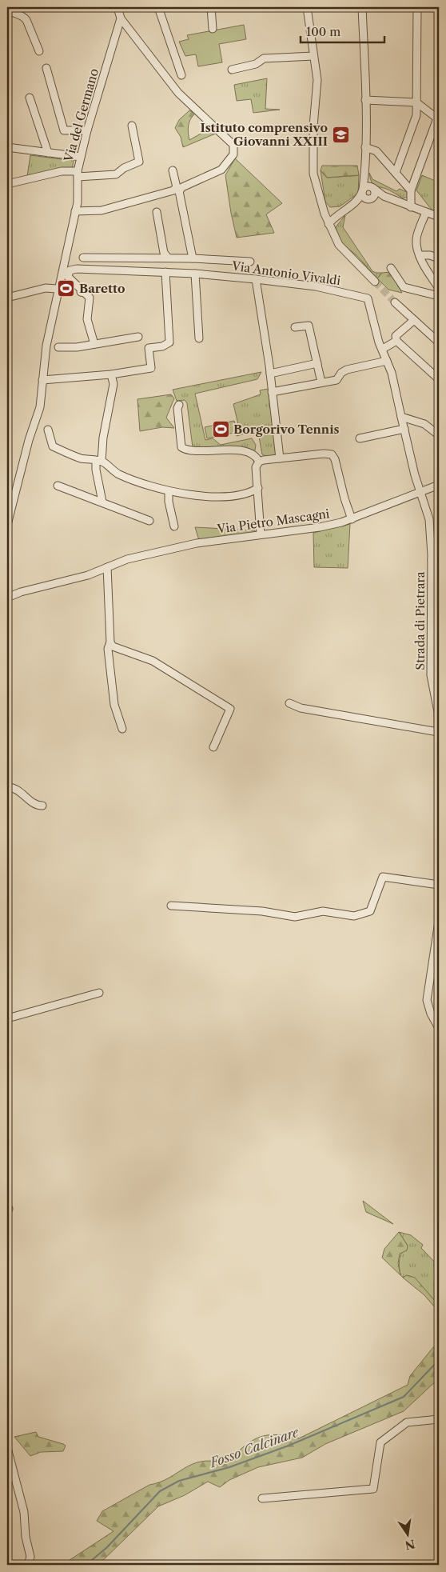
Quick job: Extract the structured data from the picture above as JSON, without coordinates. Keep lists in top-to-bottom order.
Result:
{
  "streets": {
    "street": [
      "Via del Germano",
      "Via Antonio Vivaldi",
      "Via Pietro Mascagni",
      "Strada di Pietrara"
    ]
  },
  "crossings": [
    ["Via Antonio Vivaldi", "Via Pietro Mascagni"],
    ["Via Antonio Vivaldi", "Strada di Pietrara"],
    ["Via Pietro Mascagni", "Strada di Pietrara"]
  ],
  "water": ["Fosso Calcinare"],
  "places": {
    "school or university": ["Istituto comprensivo Giovanni XXIII"],
    "sports": ["Baretto", "Borgorivo Tennis"]
  },
  "scale_bar": "100 m",
  "north": "bottom"
}
